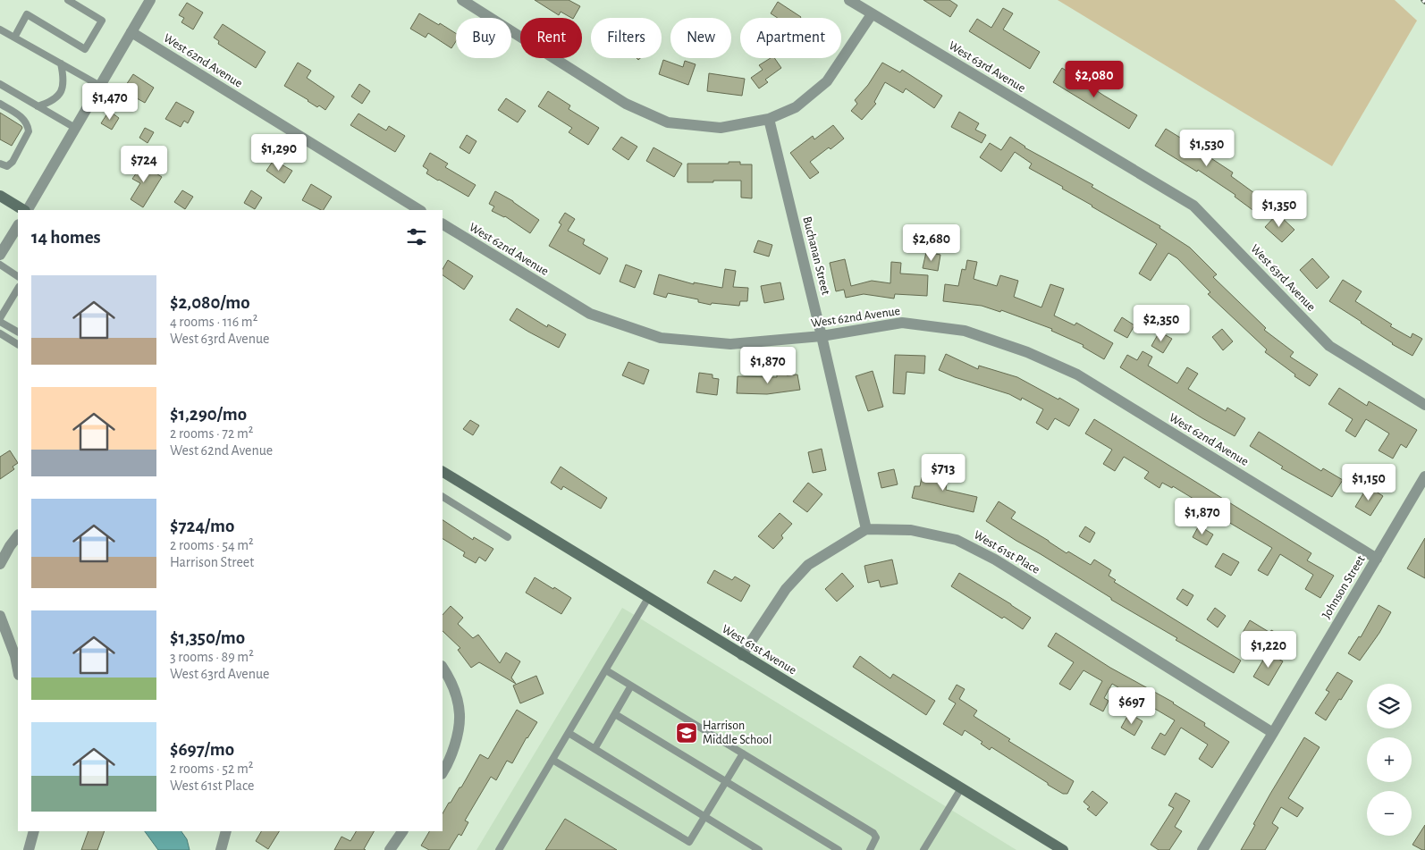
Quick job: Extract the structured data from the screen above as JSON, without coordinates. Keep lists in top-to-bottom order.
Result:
{
  "streets": {
    "main road": ["West 61st Avenue"],
    "street": [
      "West 62nd Avenue",
      "West 63rd Avenue",
      "Buchanan Street",
      "West 61st Place",
      "Johnson Street"
    ]
  },
  "crossings": [
    ["West 62nd Avenue", "Buchanan Street"],
    ["West 62nd Avenue", "Johnson Street"],
    ["Buchanan Street", "West 61st Place"],
    ["West 61st Place", "Johnson Street"]
  ],
  "places": {
    "school or university": ["Harrison Middle School"]
  },
  "page": {
    "chip": [
      "Buy",
      "Rent",
      "Filters",
      "New",
      "Apartment"
    ],
    "price": [
      "$2,080",
      "$1,470",
      "$1,530",
      "$1,290",
      "$724",
      "$1,350",
      "$2,680",
      "$2,350",
      "$1,870",
      "$713",
      "$1,150",
      "$1,870",
      "$1,220",
      "$697"
    ],
    "heading": "14 homes",
    "list": [
      {
        "name": "$2,080/mo",
        "note": "4 rooms · 116 m² · West 63rd Avenue"
      },
      {
        "name": "$1,290/mo",
        "note": "2 rooms · 72 m² · West 62nd Avenue"
      },
      {
        "name": "$724/mo",
        "note": "2 rooms · 54 m² · Harrison Street"
      },
      {
        "name": "$1,350/mo",
        "note": "3 rooms · 89 m² · West 63rd Avenue"
      },
      {
        "name": "$697/mo",
        "note": "2 rooms · 52 m² · West 61st Place"
      }
    ],
    "map_buttons": ["+", "−"]
  }
}
